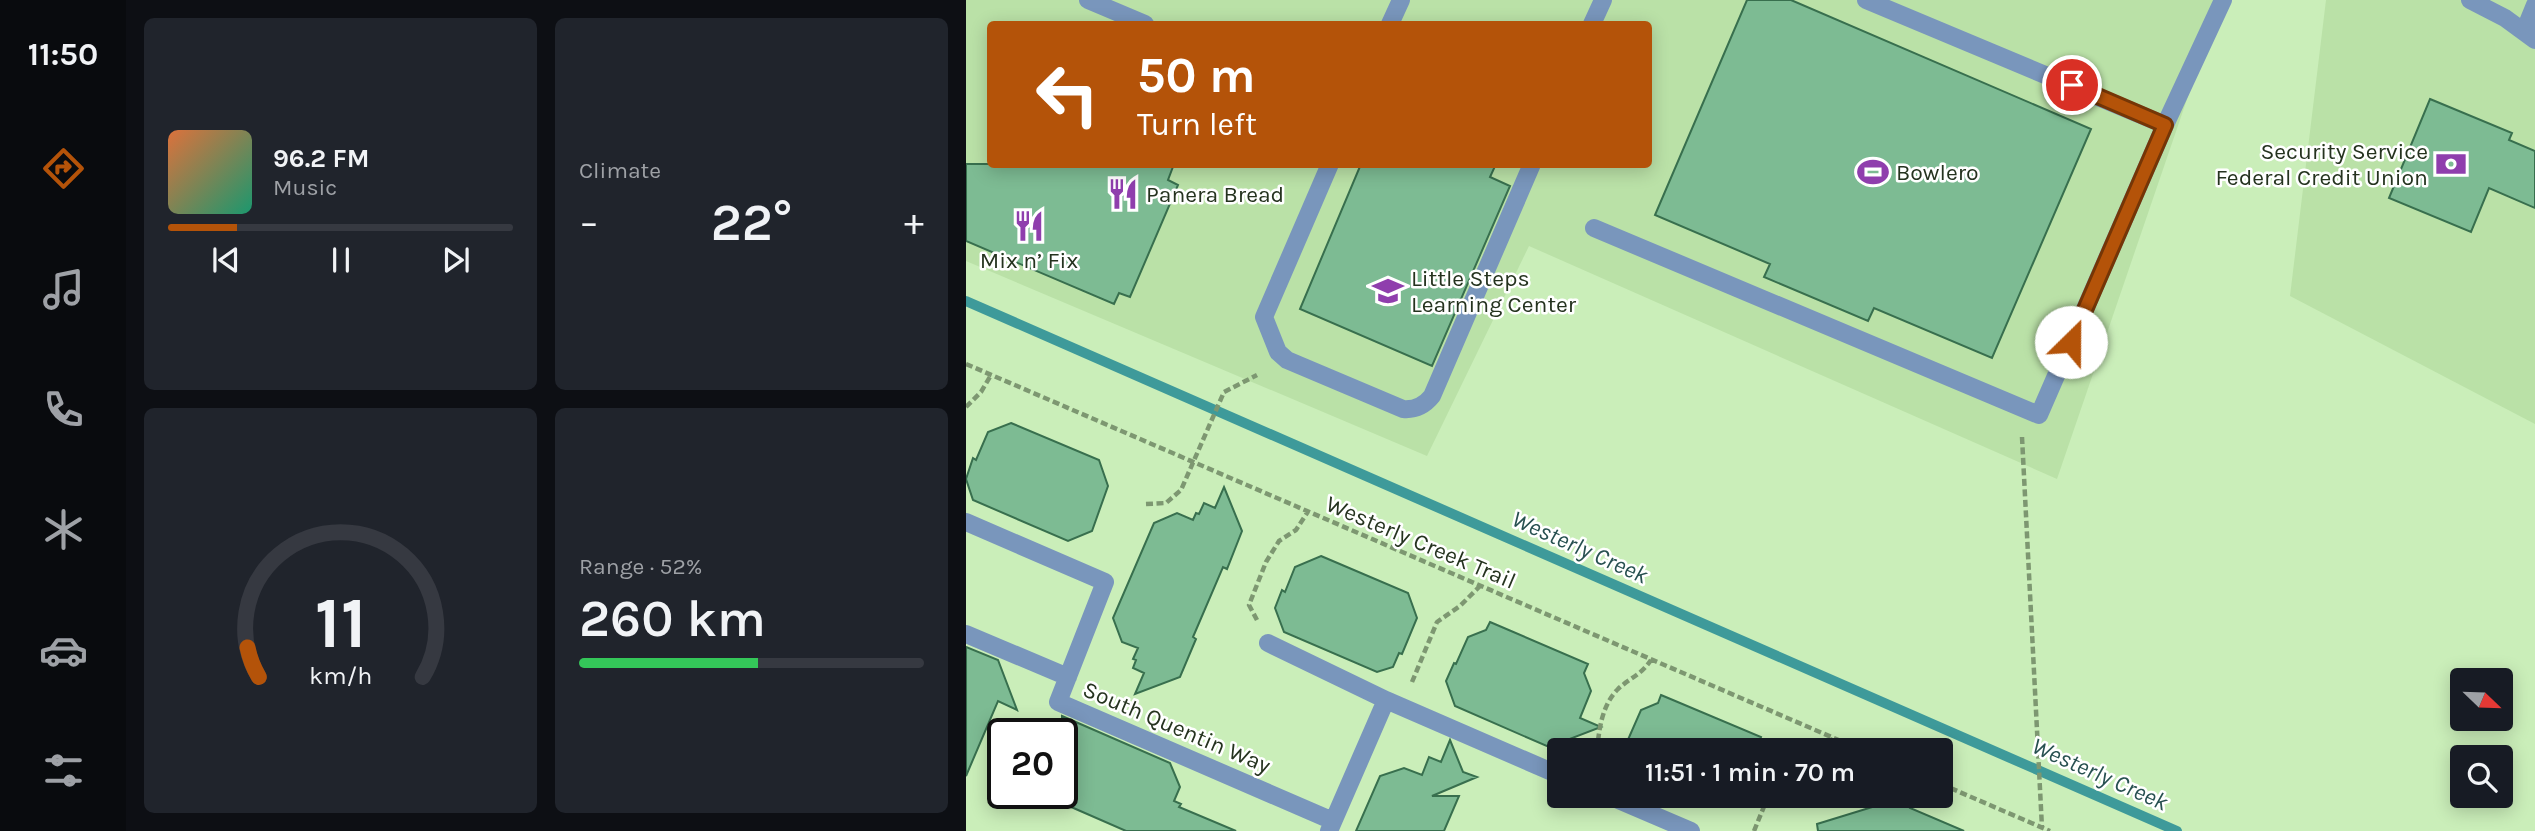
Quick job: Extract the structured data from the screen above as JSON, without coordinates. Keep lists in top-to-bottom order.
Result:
{
  "streets": {
    "lane": ["South Quentin Way"],
    "path": ["Westerly Creek Trail"]
  },
  "water": ["Westerly Creek"],
  "places": {
    "bank": ["Security Service Federal Credit Union"],
    "sports": ["Bowlero"],
    "restaurant": ["Panera Bread", "Mix n’ Fix"],
    "school or university": ["Little Steps Learning Center"]
  },
  "north": "bottom right",
  "page": {
    "tabs": "11:50",
    "tile": [
      "Climate",
      ["Range · 52%", "260 km"]
    ],
    "turn": ["50 m", "Turn left"],
    "song": ["96.2 FM", "Music"],
    "heat": ["−", "22°", "+"],
    "limit": "20",
    "trip": "11:51 · 1 min · 70 m",
    "gauge": ["11", "km/h"]
  }
}
